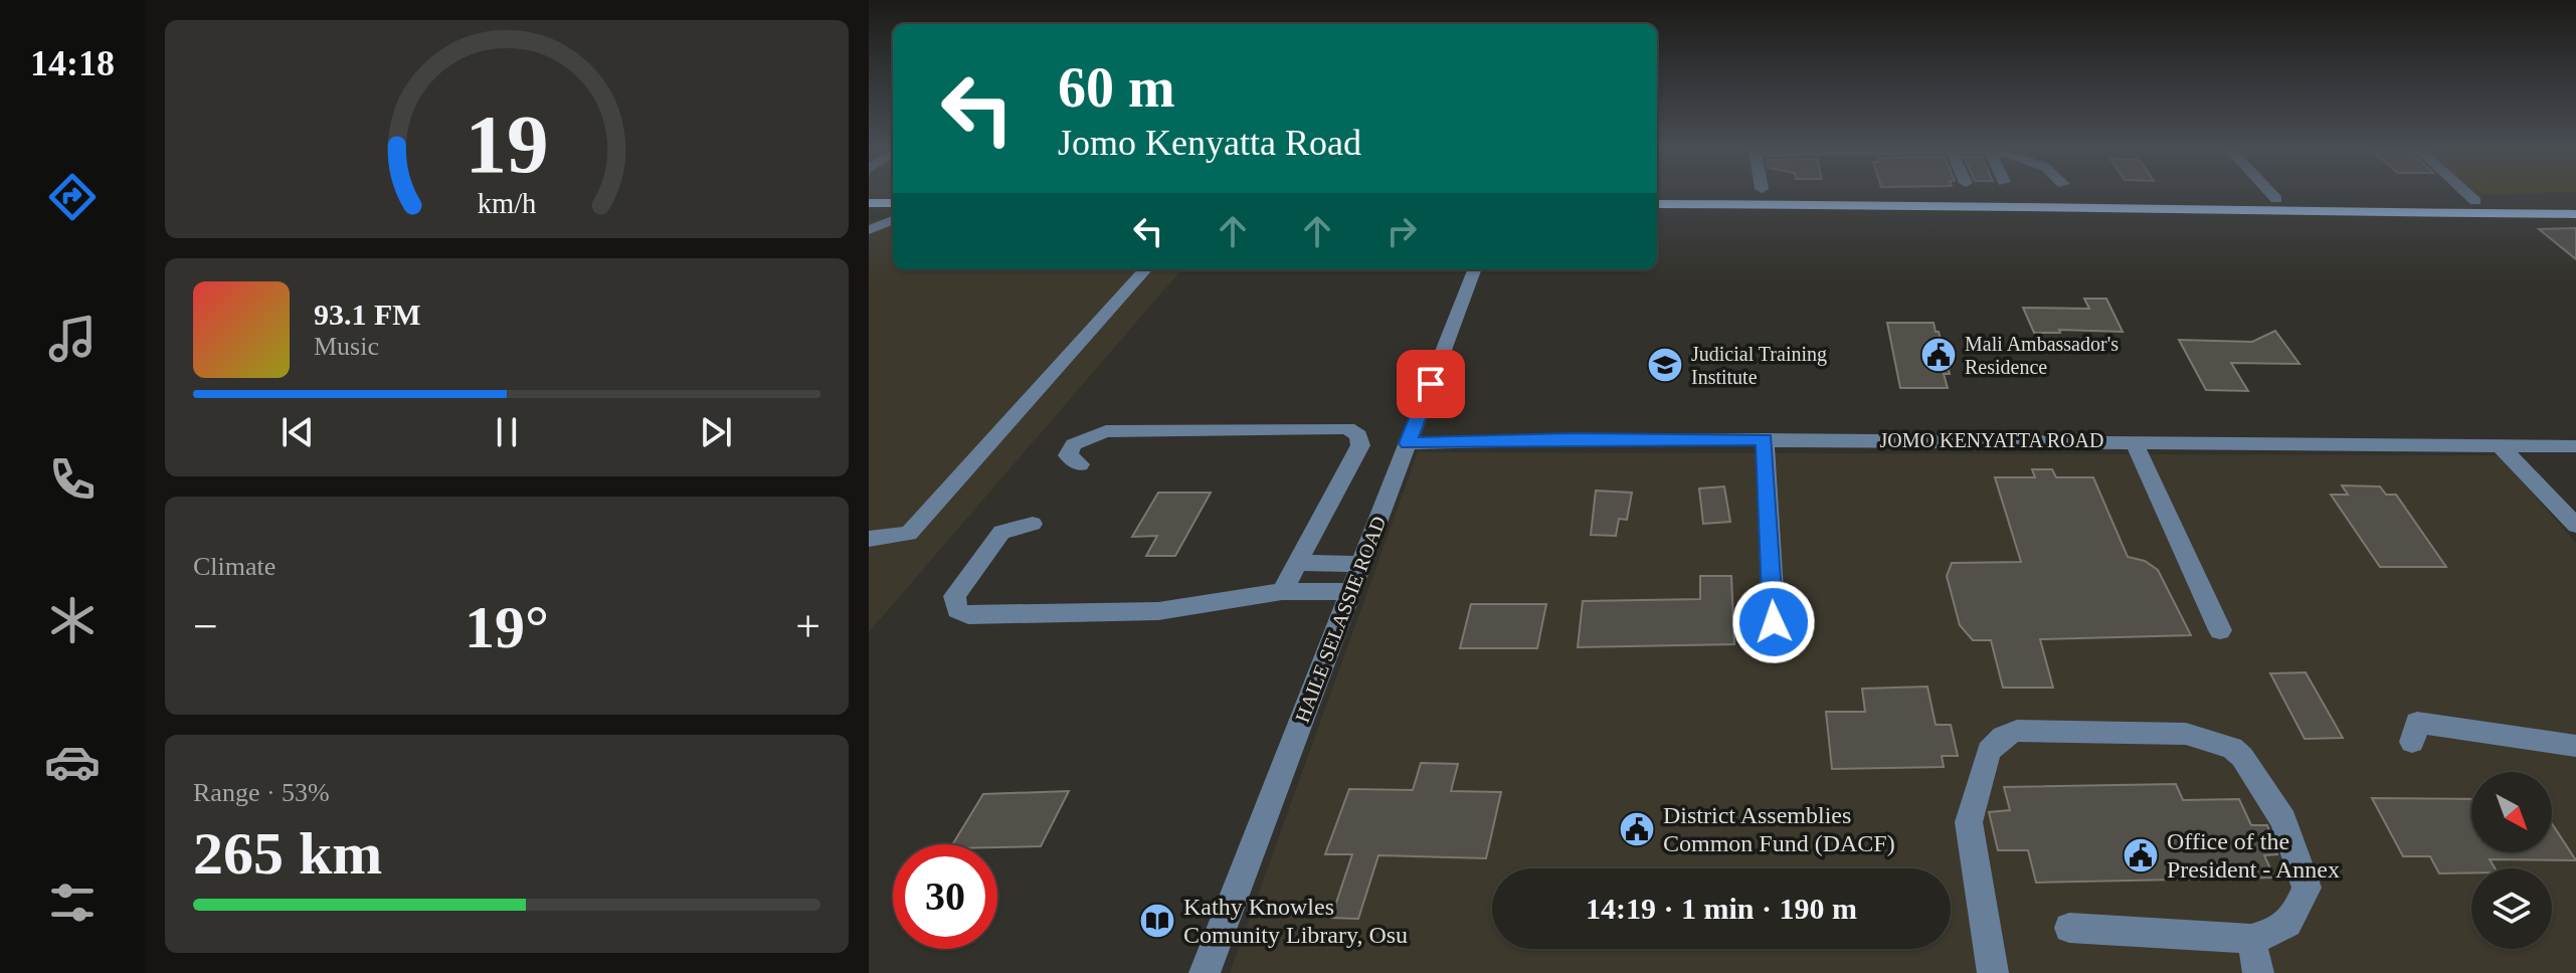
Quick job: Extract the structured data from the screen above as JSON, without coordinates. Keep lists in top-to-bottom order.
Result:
{
  "streets": {
    "street": ["JOMO KENYATTA ROAD", "HAILE SELASSIE ROAD"]
  },
  "crossings": [
    ["JOMO KENYATTA ROAD", "HAILE SELASSIE ROAD"]
  ],
  "places": {
    "public building": ["Mali Ambassador's Residence", "District Assemblies Common Fund (DACF)", "Office of the President - Annex"],
    "school or university": ["Judicial Training Institute"],
    "library": ["Kathy Knowles Comunity Library, Osu"]
  },
  "north": "bottom right",
  "page": {
    "tabs": "14:18",
    "turn": ["60 m", "Jomo Kenyatta Road"],
    "song": ["93.1 FM", "Music"],
    "tile": [
      "Climate",
      ["Range · 53%", "265 km"]
    ],
    "heat": ["−", "19°", "+"],
    "limit": "30",
    "trip": "14:19 · 1 min · 190 m",
    "gauge": ["19", "km/h"]
  }
}
